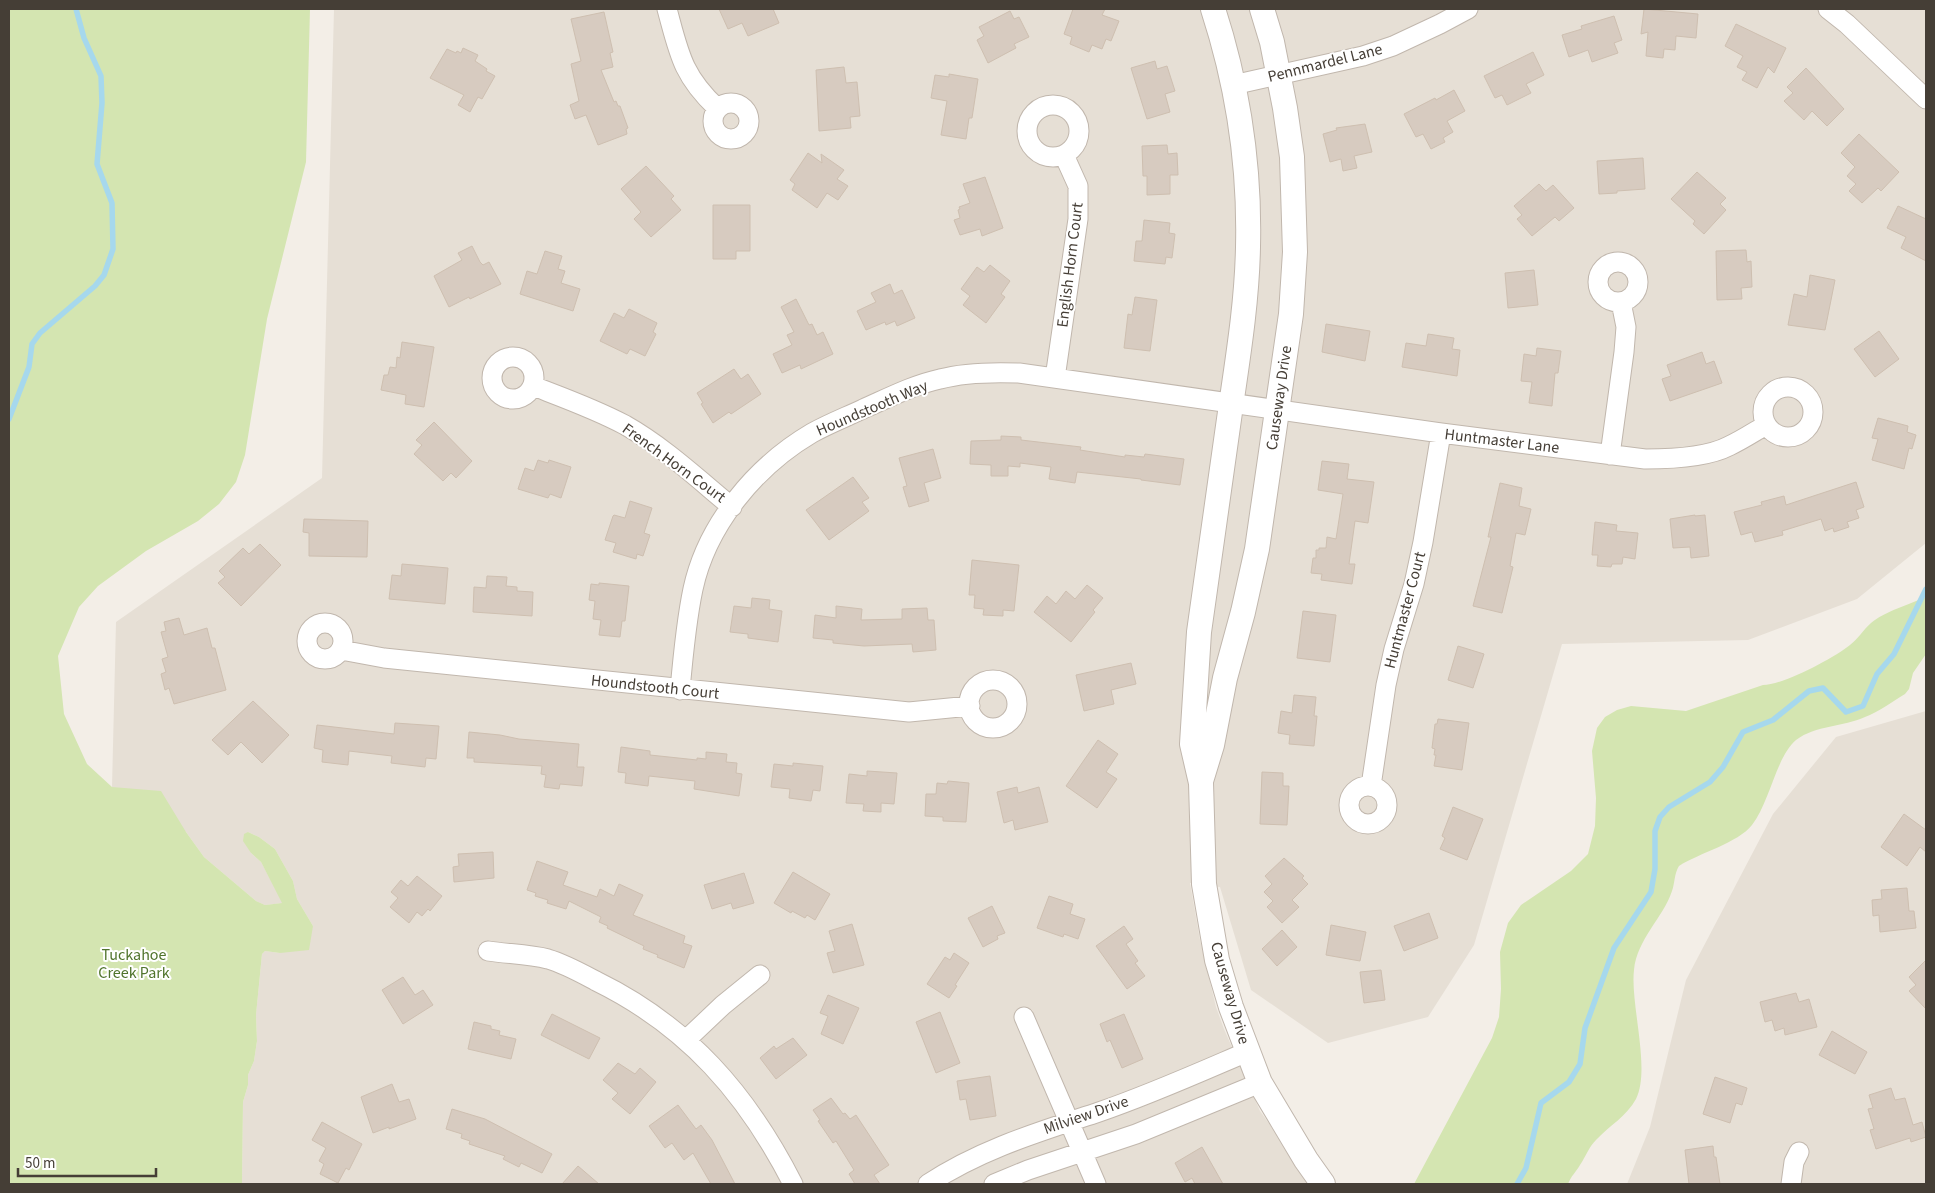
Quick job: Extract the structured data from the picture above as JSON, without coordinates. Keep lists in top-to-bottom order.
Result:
{
  "streets": {
    "street": [
      "Pennmardel Lane",
      "English Horn Court",
      "Causeway Drive",
      "Houndstooth Way",
      "Huntmaster Lane",
      "French Horn Court",
      "Huntmaster Court",
      "Houndstooth Court",
      "Milview Drive"
    ]
  },
  "crossings": [
    ["Pennmardel Lane", "Causeway Drive"],
    ["English Horn Court", "Houndstooth Way"],
    ["Causeway Drive", "Houndstooth Way"],
    ["Causeway Drive", "Huntmaster Lane"],
    ["Causeway Drive", "Milview Drive"],
    ["Houndstooth Way", "Huntmaster Lane"],
    ["Houndstooth Way", "French Horn Court"],
    ["Houndstooth Way", "Houndstooth Court"],
    ["Huntmaster Lane", "Huntmaster Court"]
  ],
  "parks": ["Tuckahoe Creek Park"],
  "scale_bar": "50 m"
}
